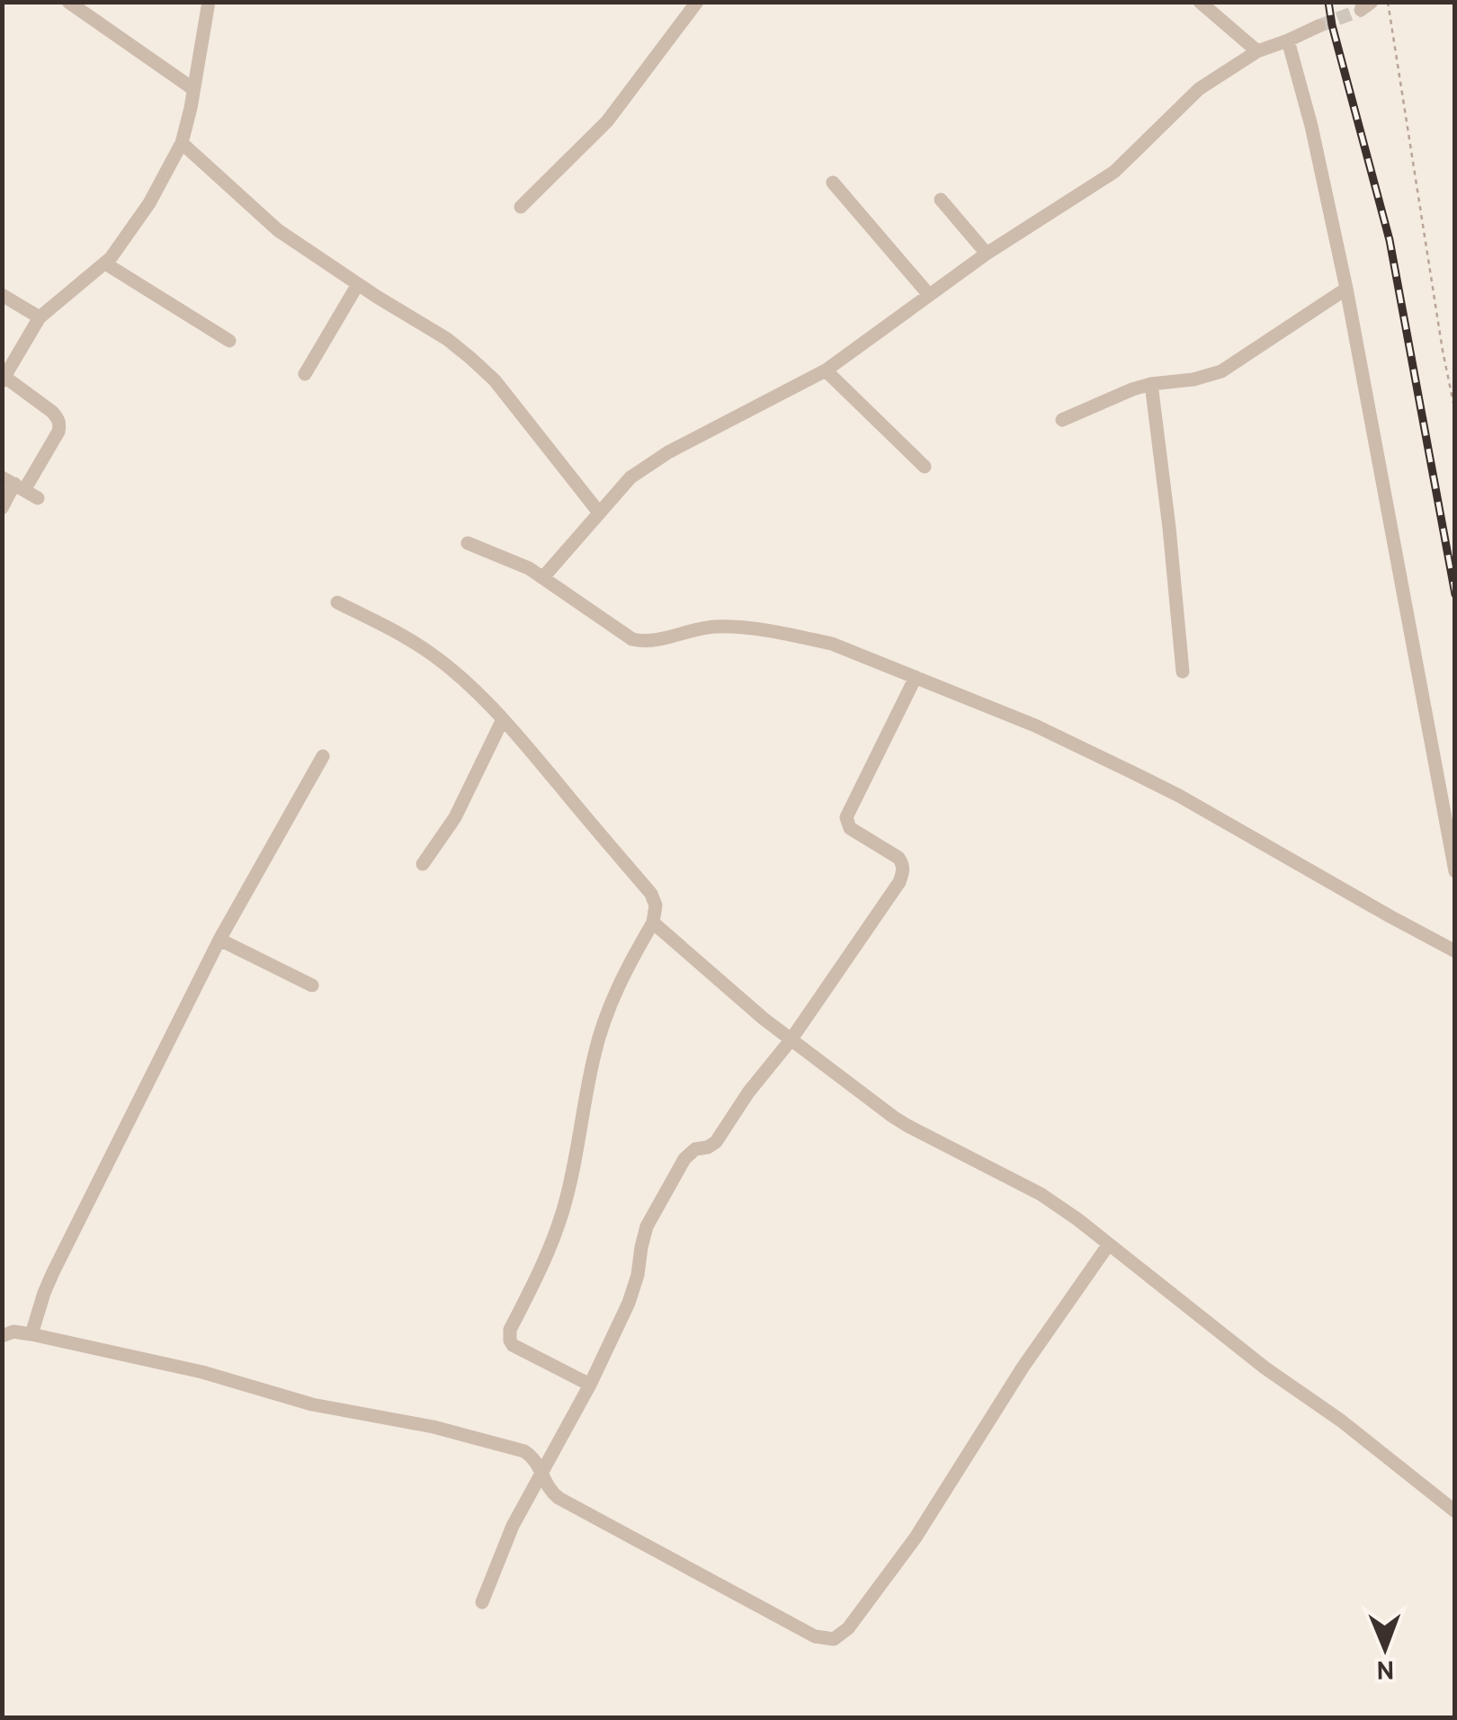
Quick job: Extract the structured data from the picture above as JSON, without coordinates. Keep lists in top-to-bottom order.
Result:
{
  "north": "bottom"
}
